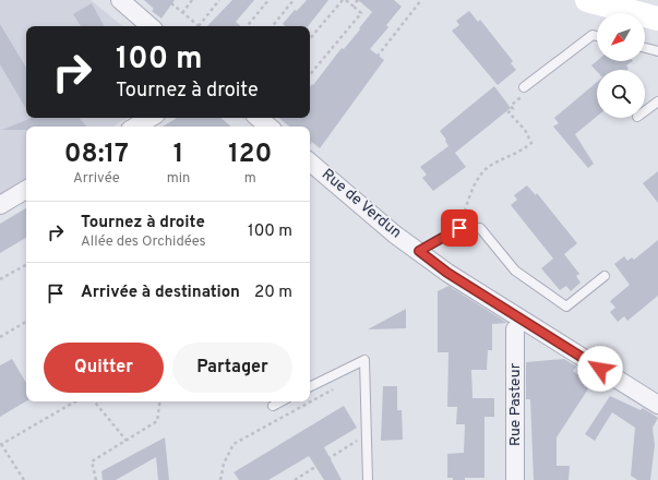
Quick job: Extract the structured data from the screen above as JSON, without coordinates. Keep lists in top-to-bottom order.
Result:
{
  "streets": {
    "street": ["Rue de Verdun", "Rue Pasteur"]
  },
  "north": "bottom left",
  "page": {
    "turn": ["100 m", "Tournez à droite"],
    "eta": [
      "08:17",
      "Arrivée",
      "1",
      "min",
      "120",
      "m"
    ],
    "list": [
      {
        "name": "Tournez à droite",
        "note": "Allée des Orchidées",
        "value": "100 m"
      },
      {
        "name": "Arrivée à destination",
        "value": "20 m"
      }
    ],
    "buttons": ["Quitter", "Partager"]
  }
}
